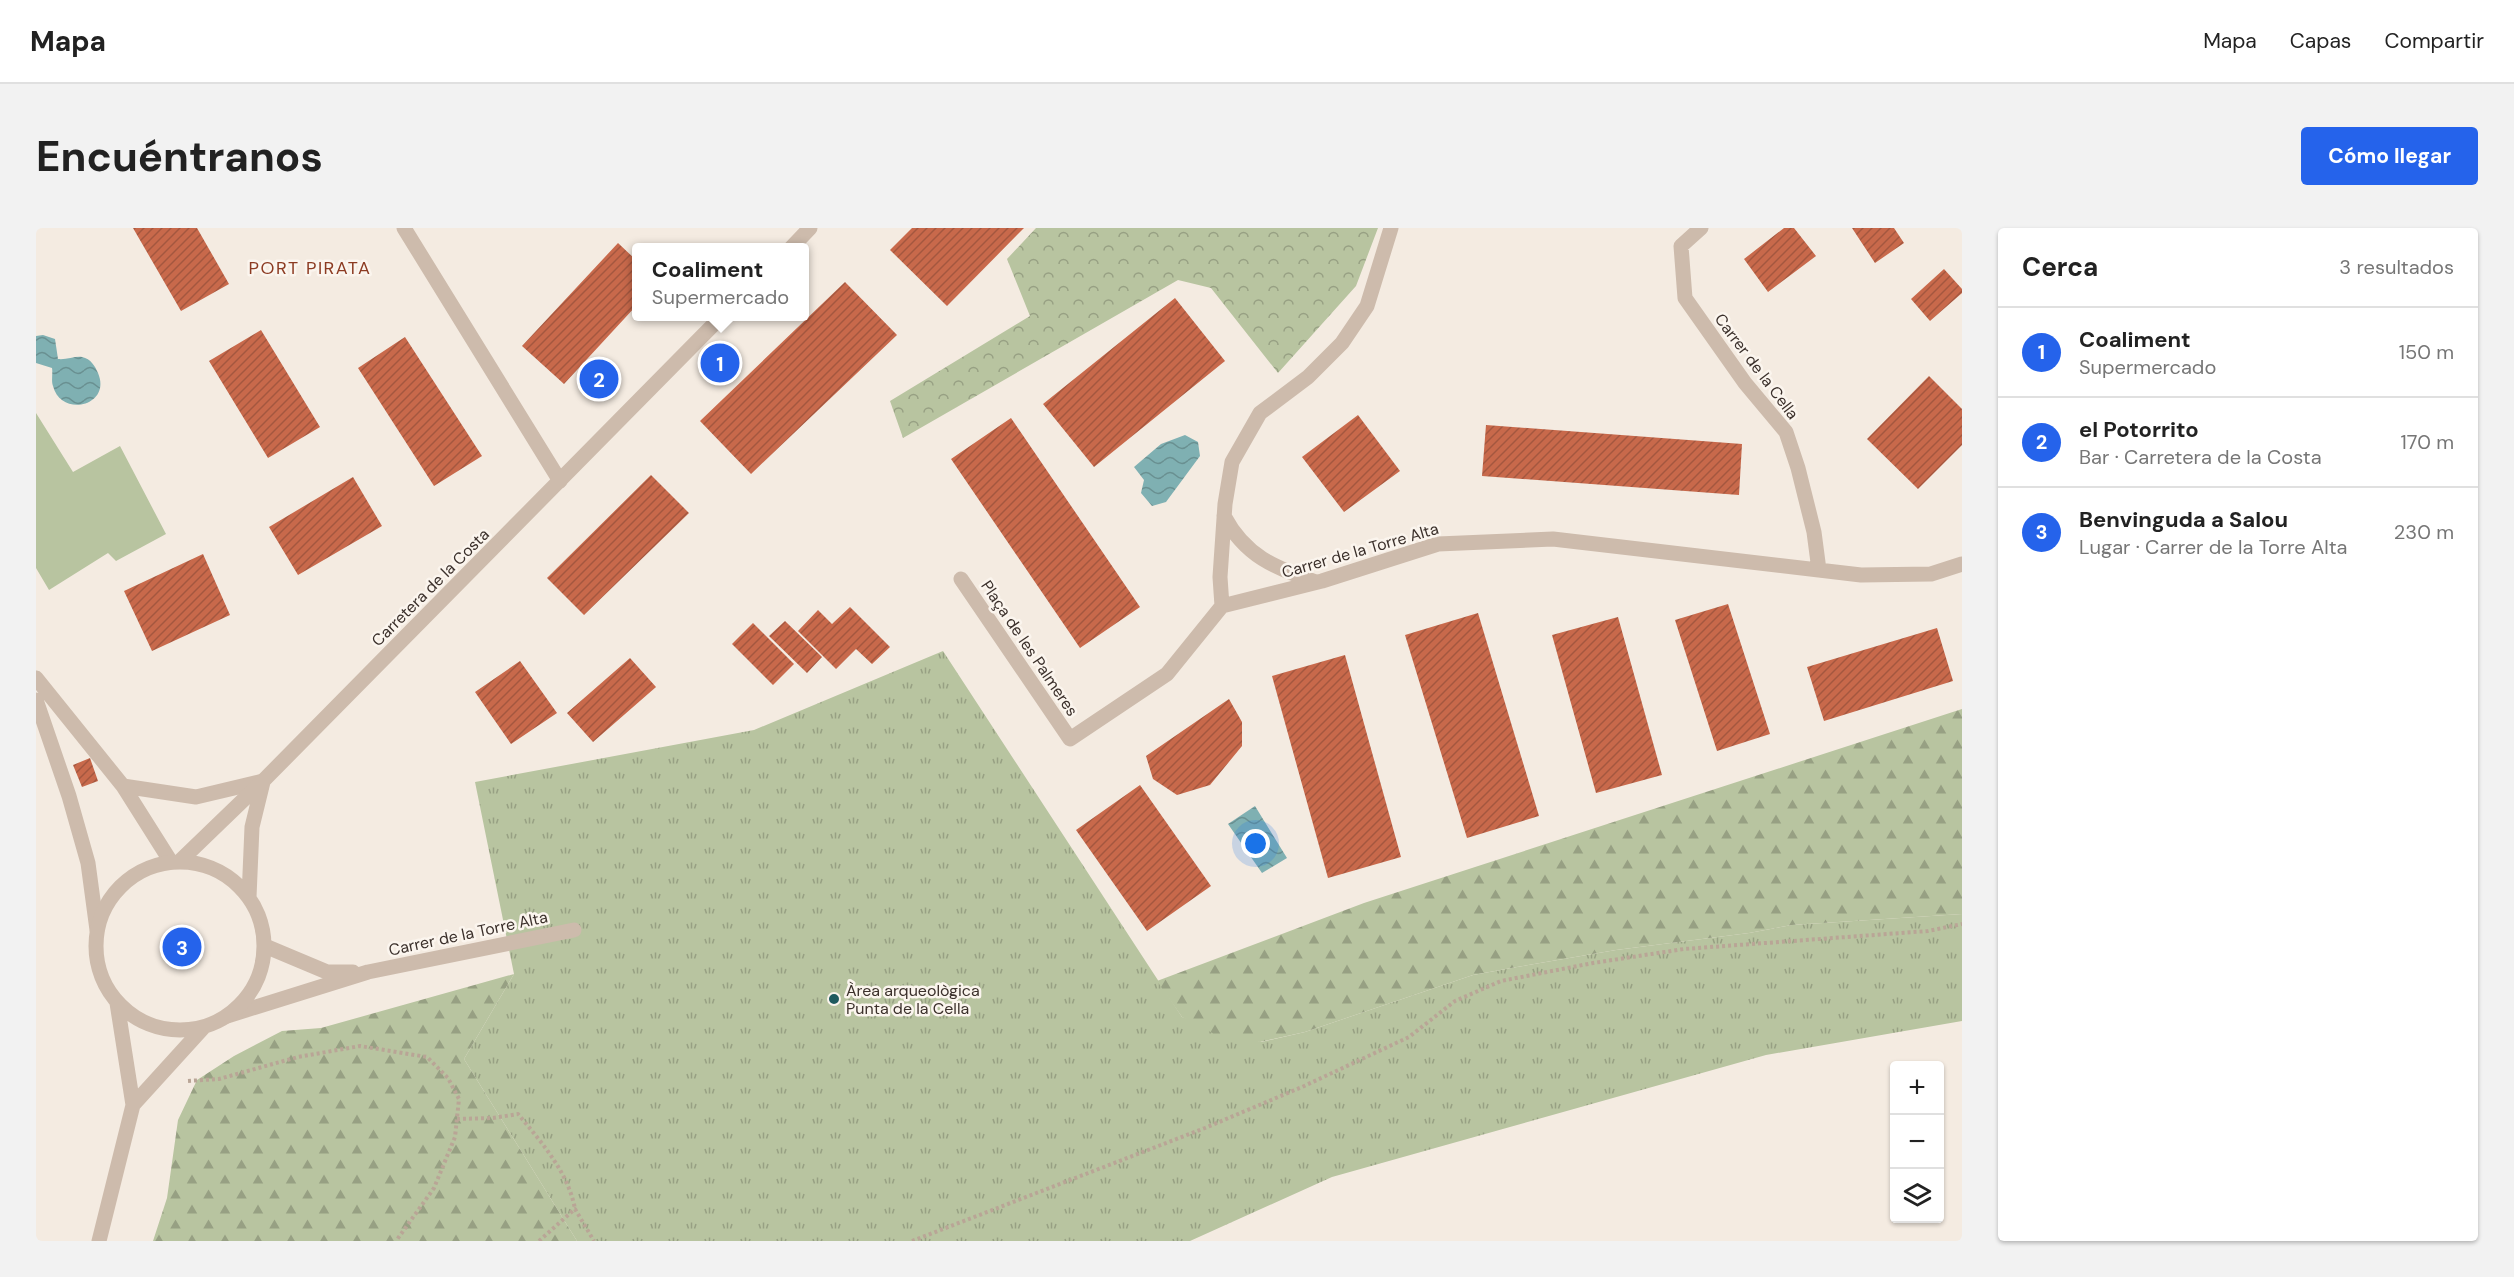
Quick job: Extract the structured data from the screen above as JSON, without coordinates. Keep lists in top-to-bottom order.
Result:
{
  "streets": {
    "street": [
      "Carrer de la Cella",
      "Carrer de la Torre Alta",
      "Carretera de la Costa",
      "Plaça de les Palmeres"
    ]
  },
  "crossings": [
    ["Carrer de la Cella", "Carrer de la Torre Alta"],
    ["Carrer de la Torre Alta", "Carretera de la Costa"],
    ["Carrer de la Torre Alta", "Plaça de les Palmeres"]
  ],
  "districts": ["PORT PIRATA"],
  "places": ["Àrea arqueològica Punta de la Cella"],
  "page": {
    "header": "Mapa",
    "nav": ["Mapa", "Capas", "Compartir"],
    "buttons": "Cómo llegar",
    "title": "Encuéntranos",
    "heading": ["Cerca", "3 resultados"],
    "popup": ["Coaliment", "Supermercado"],
    "list": [
      {
        "mark": "1",
        "name": "Coaliment",
        "note": "Supermercado",
        "value": "150 m"
      },
      {
        "mark": "2",
        "name": "el Potorrito",
        "note": "Bar · Carretera de la Costa",
        "value": "170 m"
      },
      {
        "mark": "3",
        "name": "Benvinguda a Salou",
        "note": "Lugar · Carrer de la Torre Alta",
        "value": "230 m"
      }
    ],
    "pins": ["1", "2", "3"],
    "map_buttons": ["+", "−"]
  }
}
